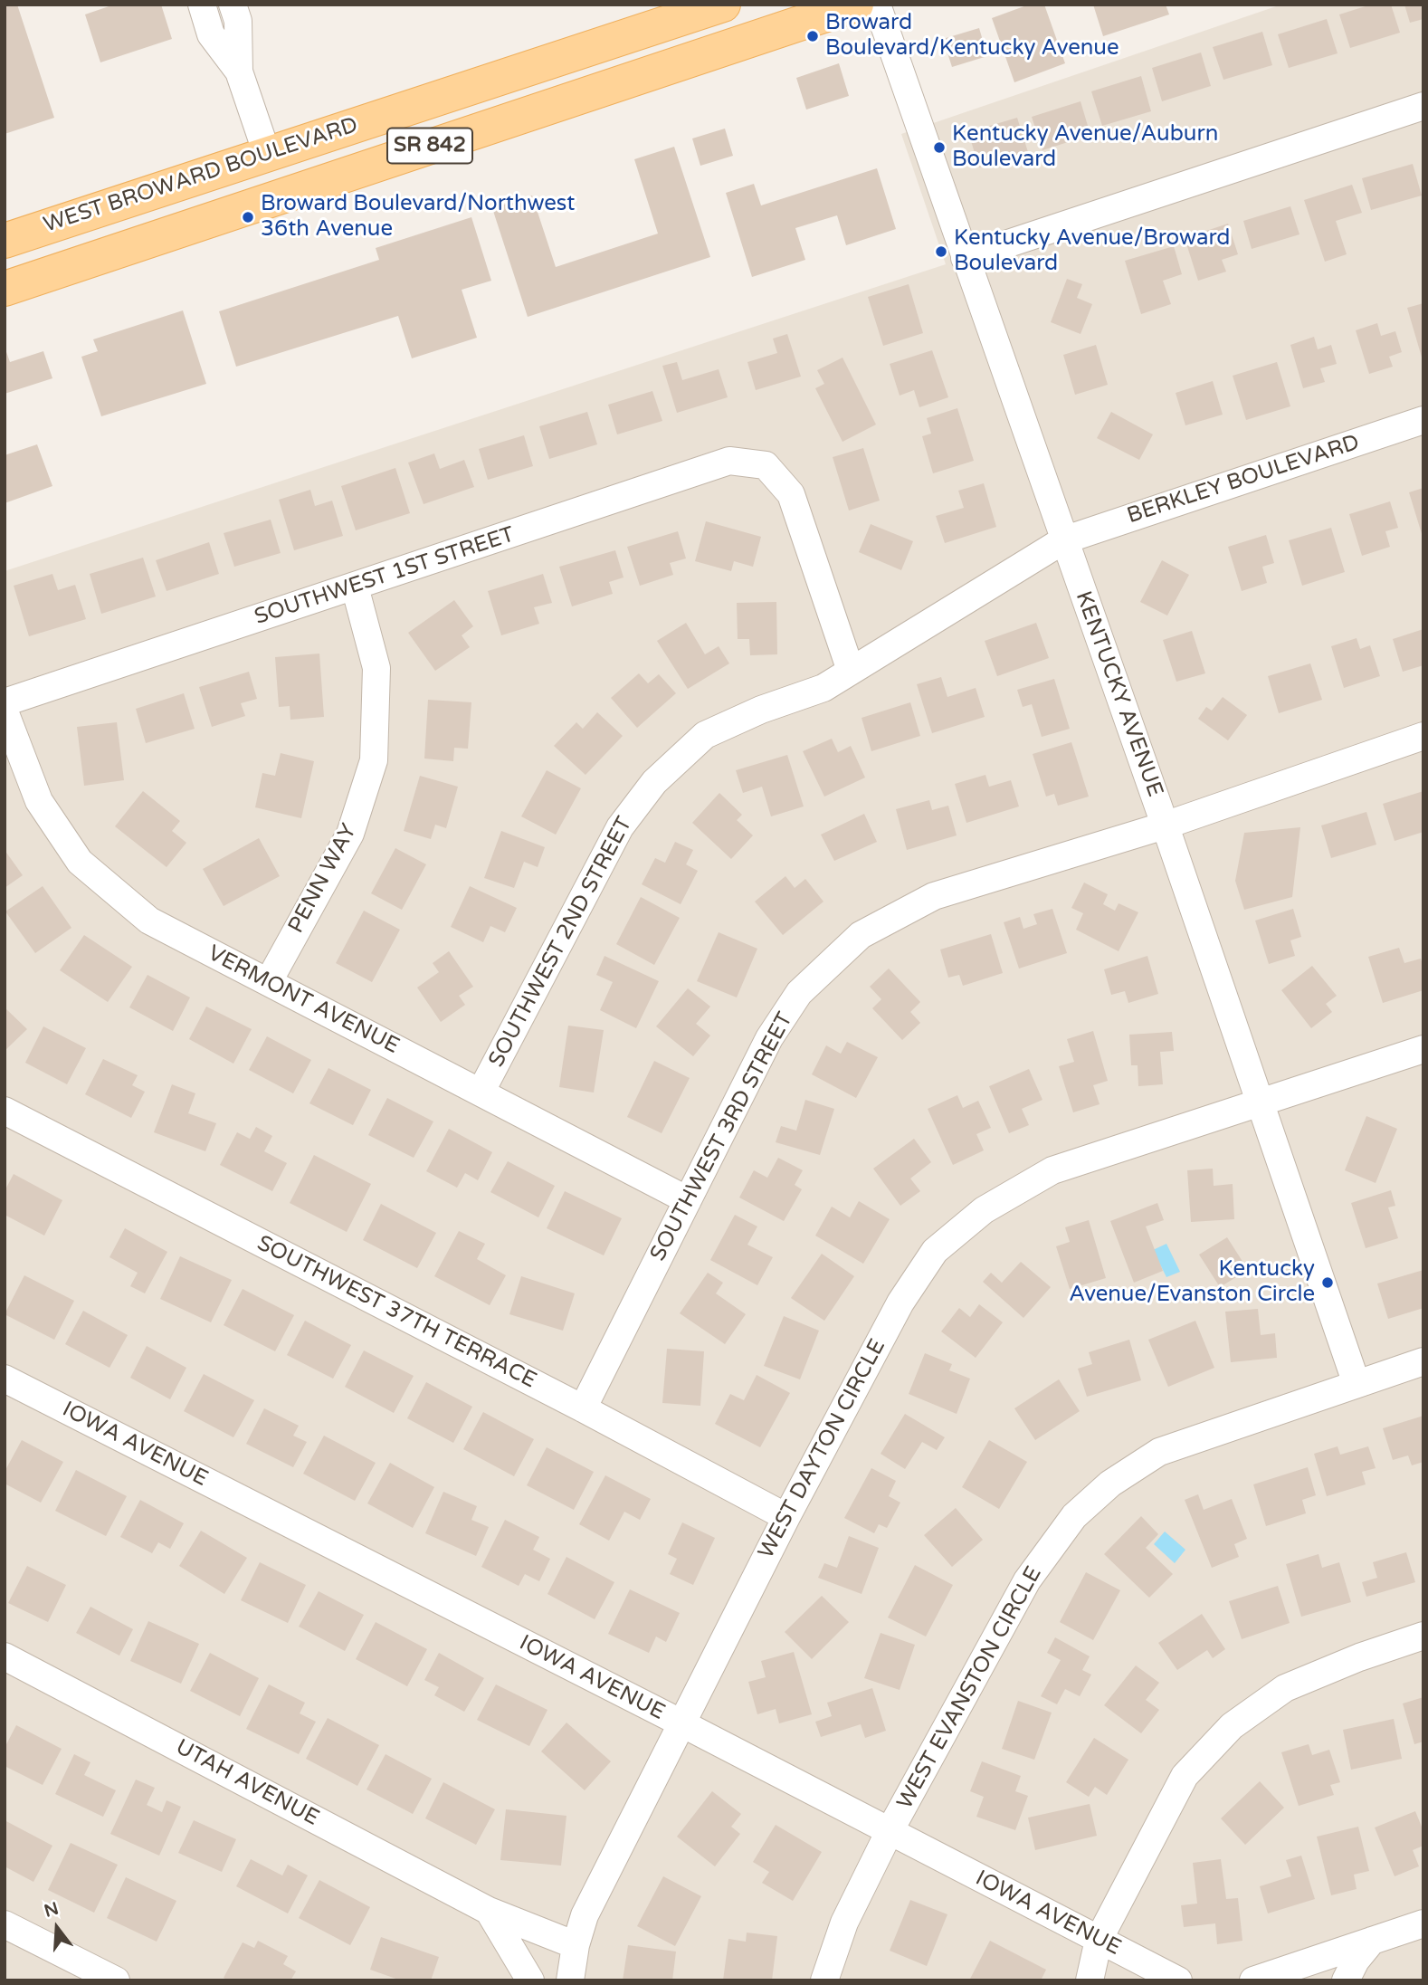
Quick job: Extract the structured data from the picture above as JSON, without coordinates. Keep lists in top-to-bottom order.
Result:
{
  "streets": {
    "main road": ["SR 842", "WEST BROWARD BOULEVARD"],
    "street": [
      "BERKLEY BOULEVARD",
      "SOUTHWEST 1ST STREET",
      "KENTUCKY AVENUE",
      "PENN WAY",
      "SOUTHWEST 2ND STREET",
      "VERMONT AVENUE",
      "SOUTHWEST 3RD STREET",
      "SOUTHWEST 37TH TERRACE",
      "IOWA AVENUE",
      "WEST DAYTON CIRCLE",
      "WEST EVANSTON CIRCLE",
      "UTAH AVENUE"
    ]
  },
  "crossings": [
    ["BERKLEY BOULEVARD", "KENTUCKY AVENUE"],
    ["BERKLEY BOULEVARD", "SOUTHWEST 2ND STREET"],
    ["SOUTHWEST 1ST STREET", "PENN WAY"],
    ["SOUTHWEST 1ST STREET", "SOUTHWEST 2ND STREET"],
    ["KENTUCKY AVENUE", "SOUTHWEST 2ND STREET"],
    ["KENTUCKY AVENUE", "SOUTHWEST 3RD STREET"],
    ["KENTUCKY AVENUE", "WEST DAYTON CIRCLE"],
    ["KENTUCKY AVENUE", "WEST EVANSTON CIRCLE"],
    ["PENN WAY", "VERMONT AVENUE"],
    ["SOUTHWEST 2ND STREET", "VERMONT AVENUE"],
    ["VERMONT AVENUE", "SOUTHWEST 3RD STREET"],
    ["SOUTHWEST 3RD STREET", "SOUTHWEST 37TH TERRACE"],
    ["SOUTHWEST 37TH TERRACE", "WEST DAYTON CIRCLE"],
    ["IOWA AVENUE", "WEST DAYTON CIRCLE"],
    ["IOWA AVENUE", "WEST EVANSTON CIRCLE"],
    ["WEST DAYTON CIRCLE", "UTAH AVENUE"]
  ],
  "places": [
    "Broward Boulevard/Kentucky Avenue",
    "Kentucky Avenue/Auburn Boulevard",
    "Broward Boulevard/Northwest 36th Avenue",
    "Kentucky Avenue/Broward Boulevard",
    "Kentucky Avenue/Evanston Circle"
  ],
  "north": "top"
}
